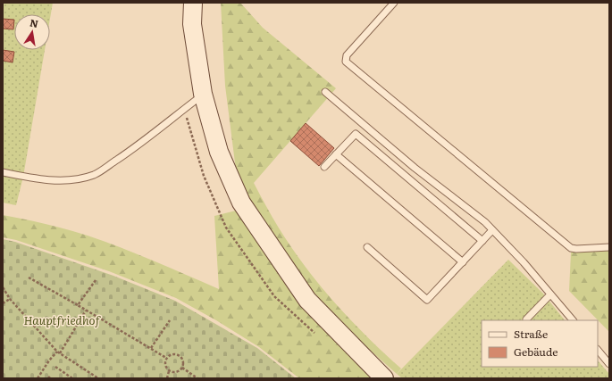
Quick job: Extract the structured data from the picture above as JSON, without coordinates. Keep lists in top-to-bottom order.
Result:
{
  "parks": ["Hauptfriedhof"],
  "legend": ["Straße", "Gebäude"],
  "north": "top"
}
